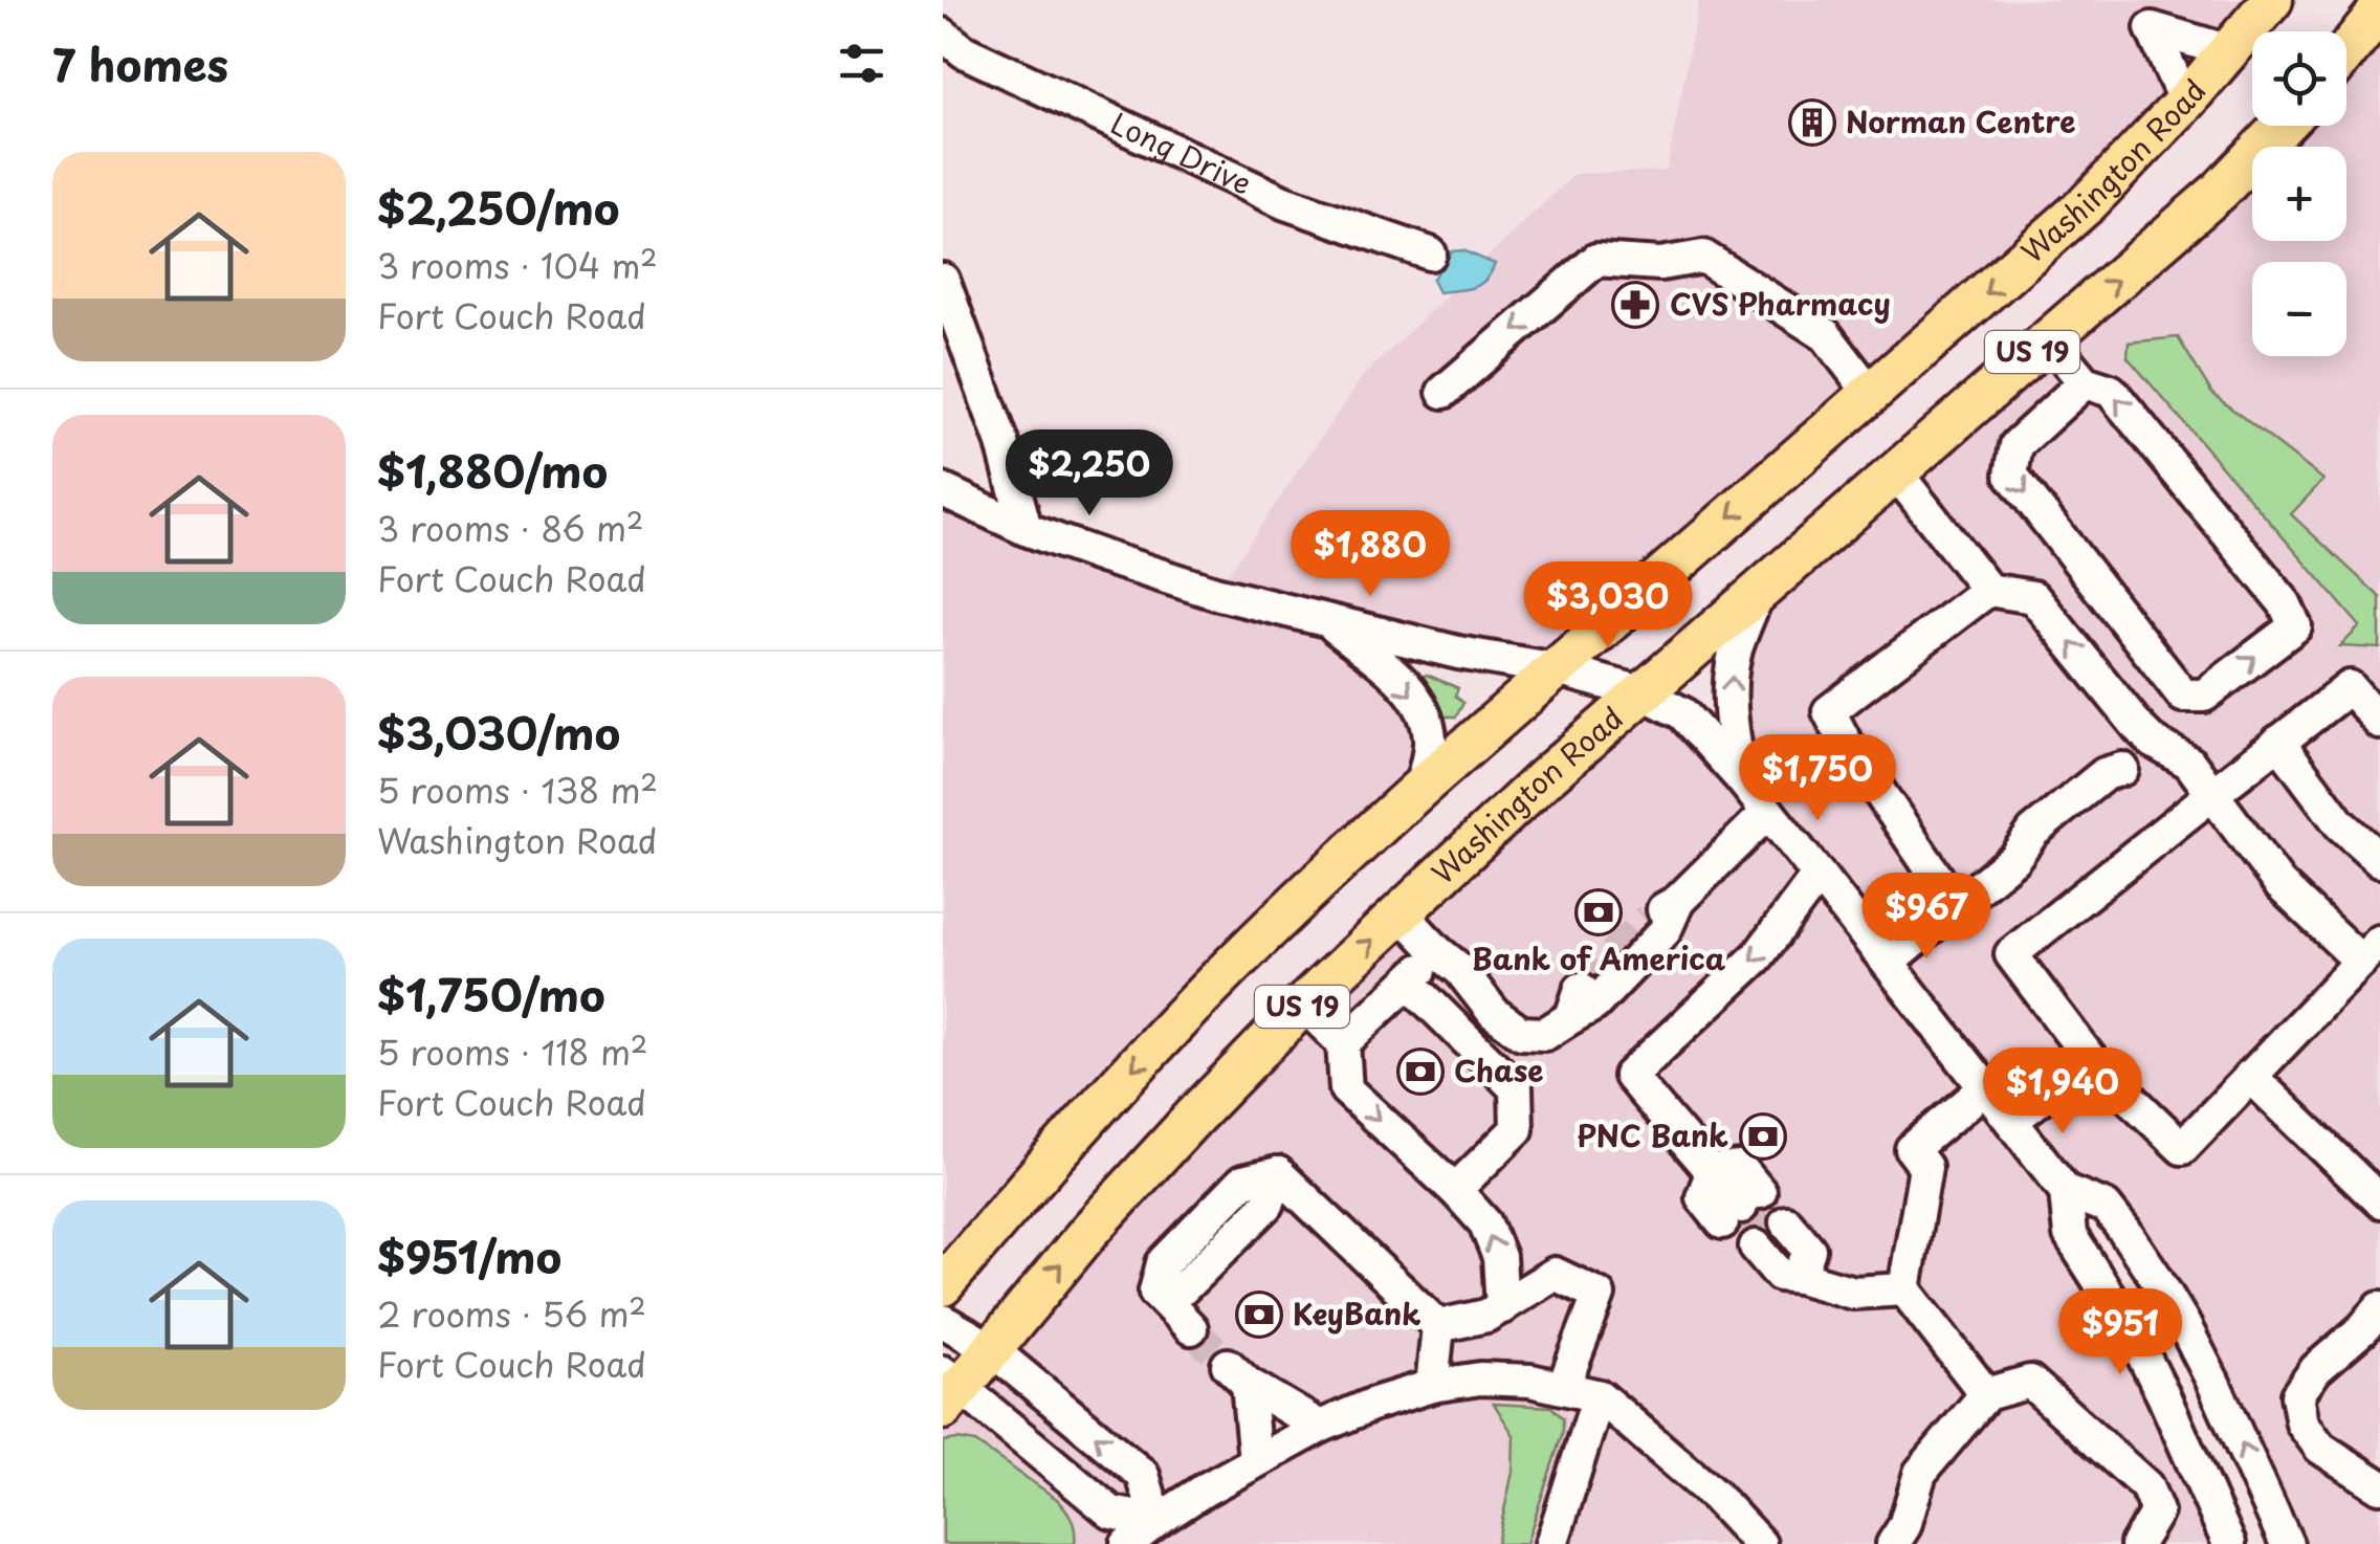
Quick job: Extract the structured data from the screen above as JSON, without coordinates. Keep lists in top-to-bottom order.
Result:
{
  "streets": {
    "main road": ["Washington Road", "US 19"],
    "street": ["Long Drive"]
  },
  "places": {
    "building": ["Norman Centre"],
    "pharmacy": ["CVS Pharmacy"],
    "bank": [
      "Bank of America",
      "Chase",
      "PNC Bank",
      "KeyBank"
    ]
  },
  "page": {
    "heading": "7 homes",
    "map_buttons": ["+", "−"],
    "list": [
      {
        "name": "$2,250/mo",
        "note": "3 rooms · 104 m² · Fort Couch Road"
      },
      {
        "name": "$1,880/mo",
        "note": "3 rooms · 86 m² · Fort Couch Road"
      },
      {
        "name": "$3,030/mo",
        "note": "5 rooms · 138 m² · Washington Road"
      },
      {
        "name": "$1,750/mo",
        "note": "5 rooms · 118 m² · Fort Couch Road"
      },
      {
        "name": "$951/mo",
        "note": "2 rooms · 56 m² · Fort Couch Road"
      }
    ],
    "price": [
      "$2,250",
      "$1,880",
      "$3,030",
      "$1,750",
      "$967",
      "$1,940",
      "$951"
    ]
  }
}
